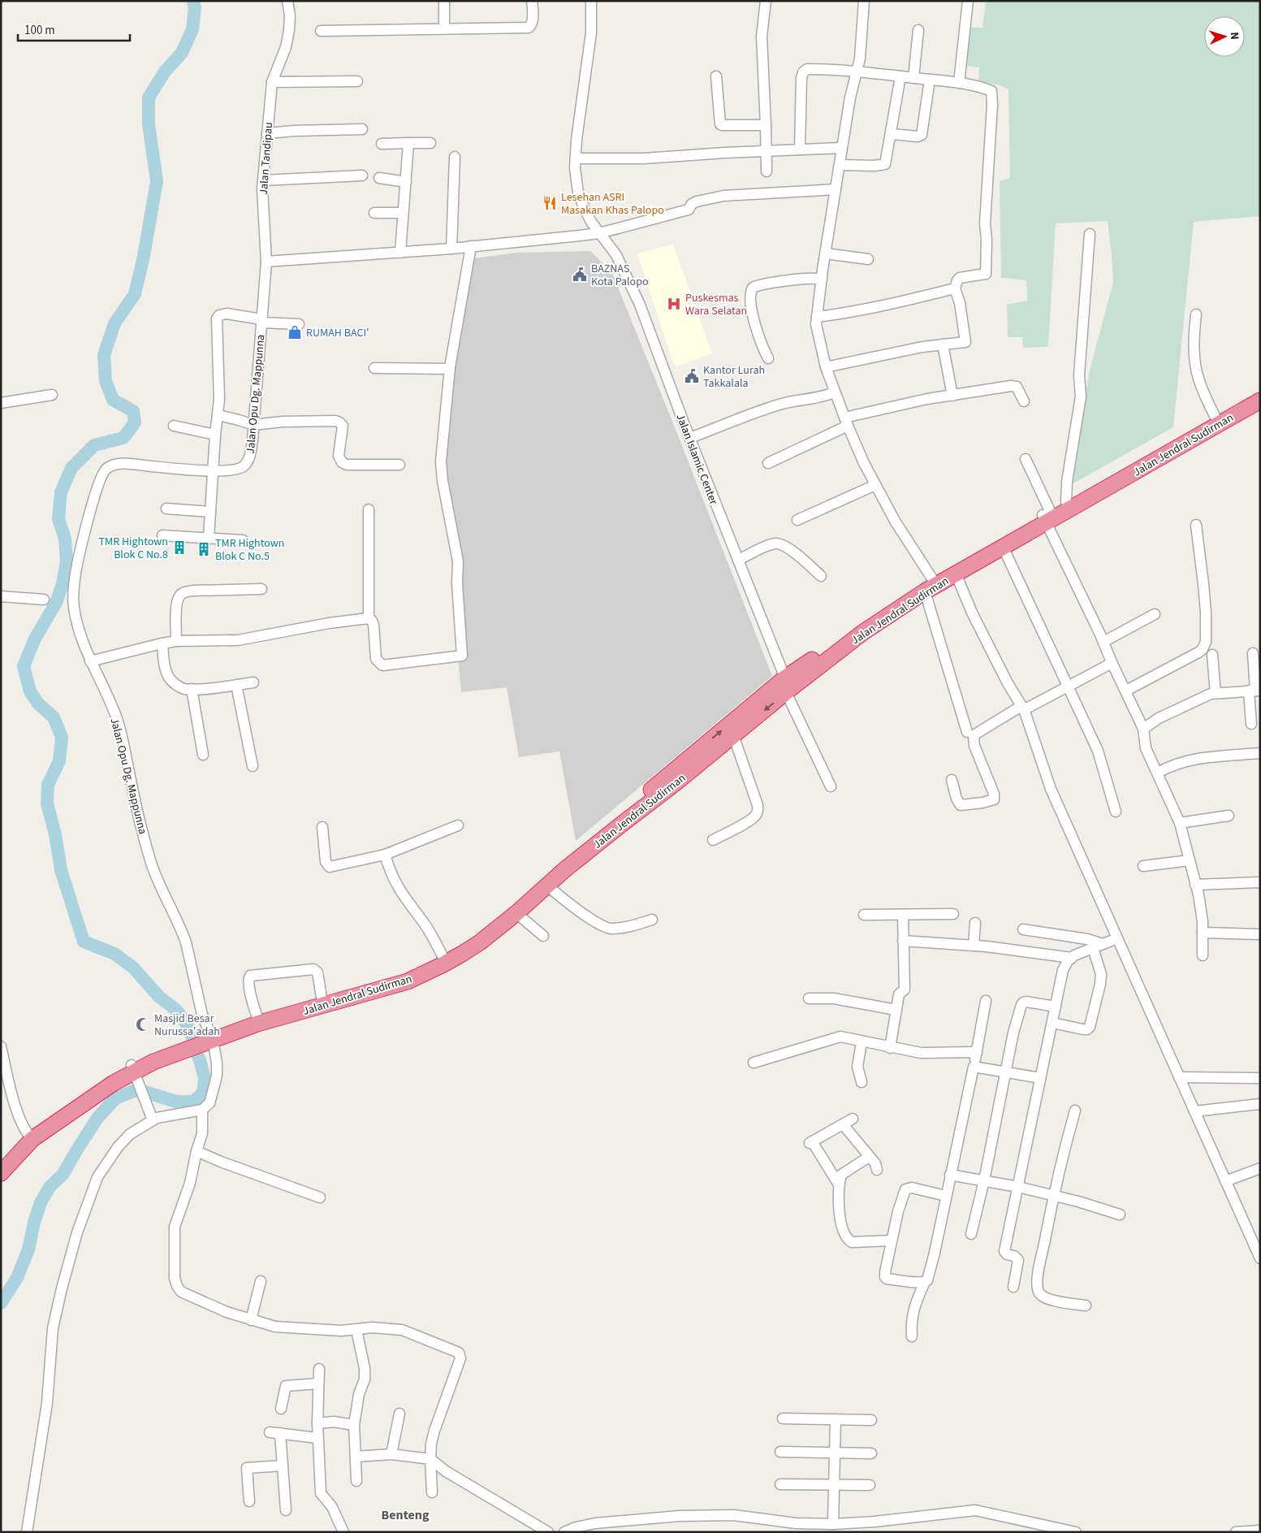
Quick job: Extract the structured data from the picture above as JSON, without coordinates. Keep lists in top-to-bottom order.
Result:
{
  "streets": {
    "highway": ["Jalan Jendral Sudirman"],
    "street": ["Jalan Tandipau", "Jalan Opu Dg. Mappunna", "Jalan Islamic Center"]
  },
  "crossings": [
    ["Jalan Tandipau", "Jalan Opu Dg. Mappunna"],
    ["Jalan Opu Dg. Mappunna", "Jalan Jendral Sudirman"],
    ["Jalan Jendral Sudirman", "Jalan Islamic Center"]
  ],
  "districts": ["Benteng"],
  "places": {
    "restaurant": ["Lesehan ASRI Masakan Khas Palopo"],
    "public building": ["BAZNAS Kota Palopo", "Kantor Lurah Takkalala"],
    "hospital": ["Puskesmas Wara Selatan"],
    "shop": ["RUMAH BACI'"],
    "building": ["TMR Hightown Blok C No.8", "TMR Hightown Blok C No.5"],
    "mosque": ["Masjid Besar Nurussa'adah"]
  },
  "scale_bar": "100 m",
  "north": "right"
}
